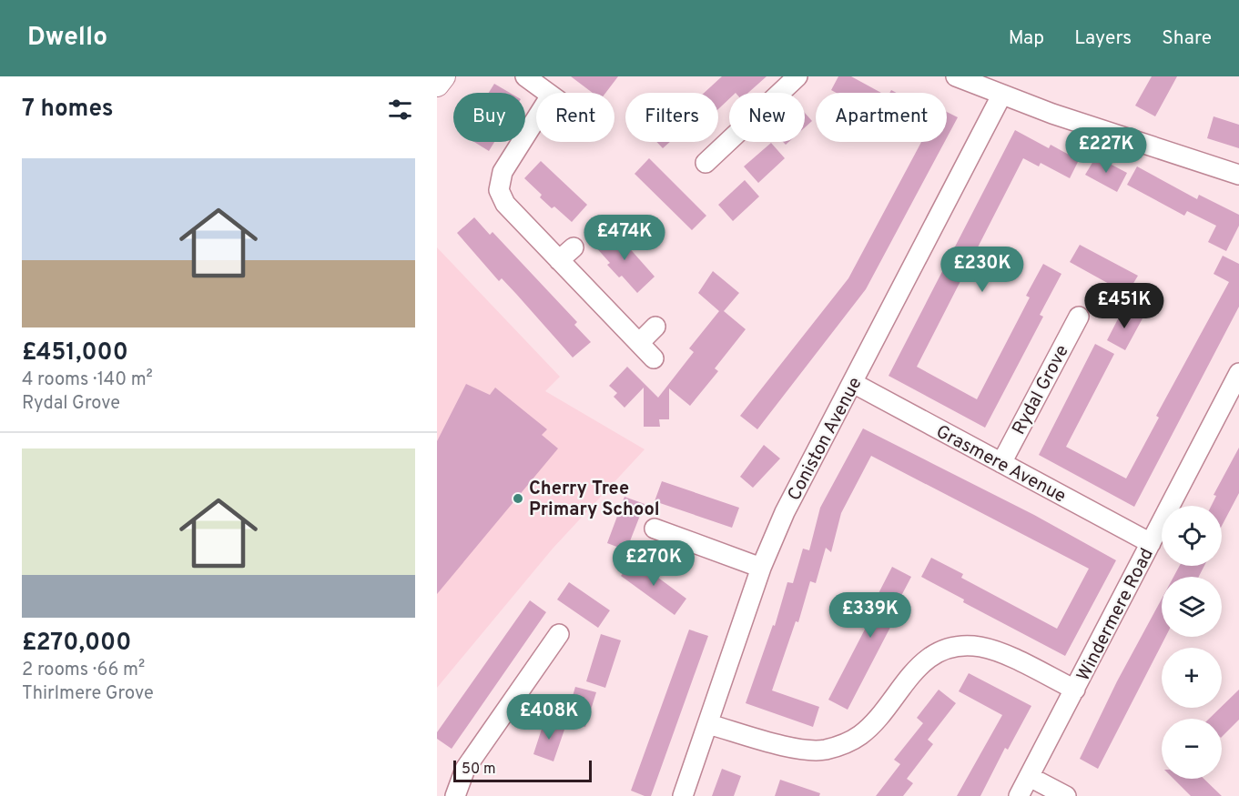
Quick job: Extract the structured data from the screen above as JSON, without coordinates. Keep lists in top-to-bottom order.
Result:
{
  "streets": {
    "street": [
      "Rydal Grove",
      "Coniston Avenue",
      "Grasmere Avenue",
      "Windermere Road"
    ]
  },
  "crossings": [
    ["Rydal Grove", "Grasmere Avenue"],
    ["Coniston Avenue", "Grasmere Avenue"],
    ["Grasmere Avenue", "Windermere Road"]
  ],
  "places": ["Cherry Tree Primary School"],
  "scale_bar": "50 m",
  "page": {
    "header": "Dwello",
    "nav": ["Map", "Layers", "Share"],
    "heading": "7 homes",
    "chip": [
      "Buy",
      "Rent",
      "Filters",
      "New",
      "Apartment"
    ],
    "price": [
      "£227K",
      "£474K",
      "£230K",
      "£451K",
      "£270K",
      "£339K",
      "£408K"
    ],
    "list": [
      {
        "name": "£451,000",
        "note": "4 rooms · 140 m² · Rydal Grove"
      },
      {
        "name": "£270,000",
        "note": "2 rooms · 66 m² · Thirlmere Grove"
      }
    ],
    "map_buttons": ["+", "−"],
    "scale": "50 m"
  }
}
